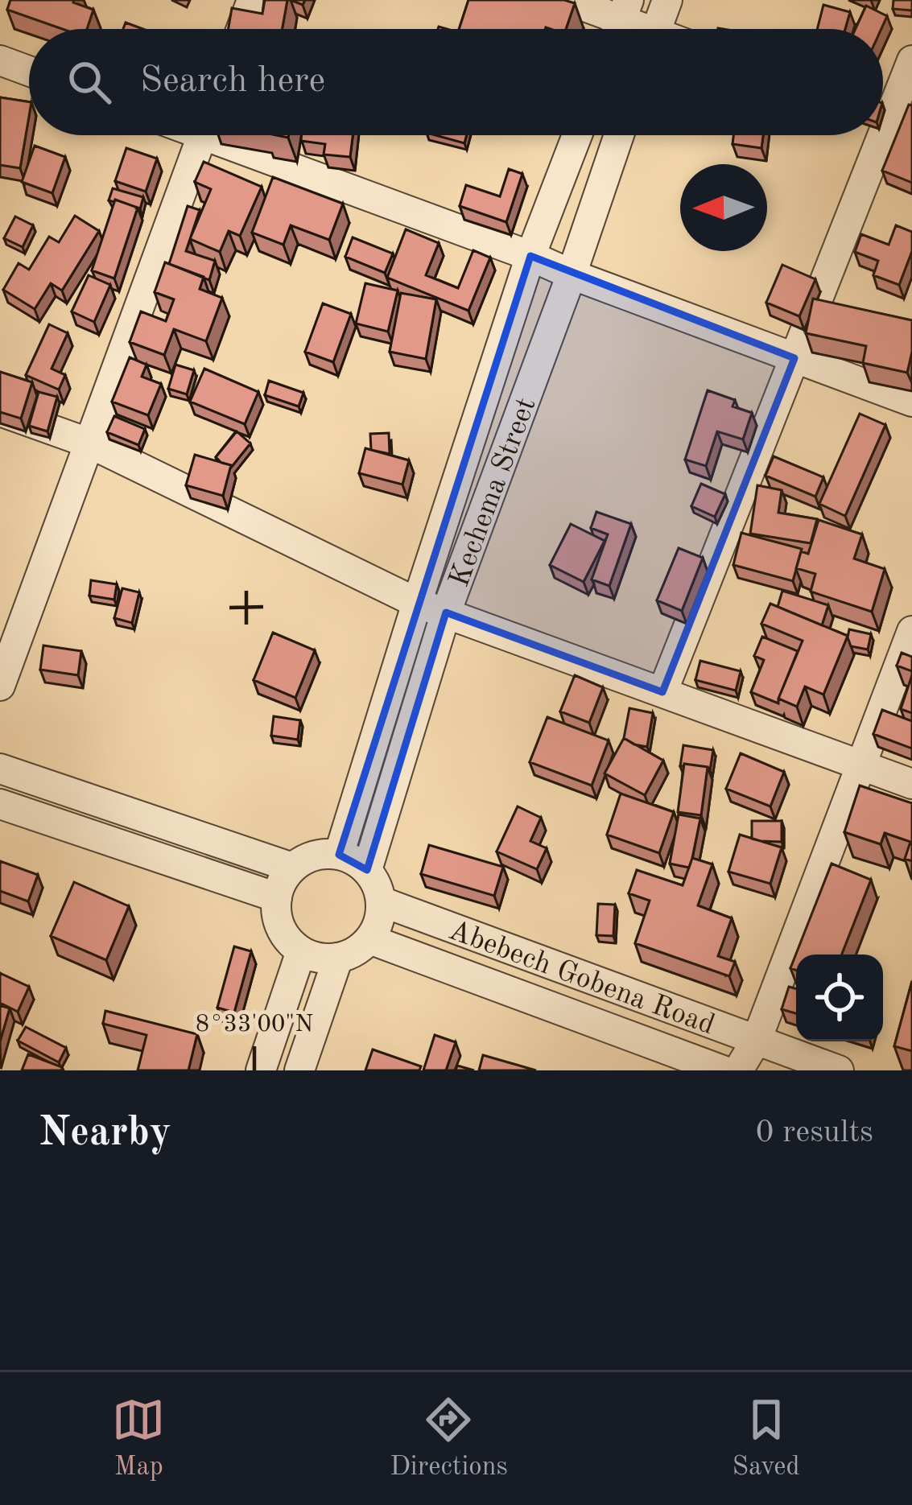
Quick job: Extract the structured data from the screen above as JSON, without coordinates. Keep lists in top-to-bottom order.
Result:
{
  "streets": {
    "street": ["Kechema Street", "Abebech Gobena Road"]
  },
  "crossings": [
    ["Kechema Street", "Abebech Gobena Road"]
  ],
  "north": "left",
  "page": {
    "search": "Search here",
    "heading": ["Nearby", "0 results"],
    "nav": ["Map", "Directions", "Saved"]
  },
  "coordinates": ["8°33'00\"N"]
}
